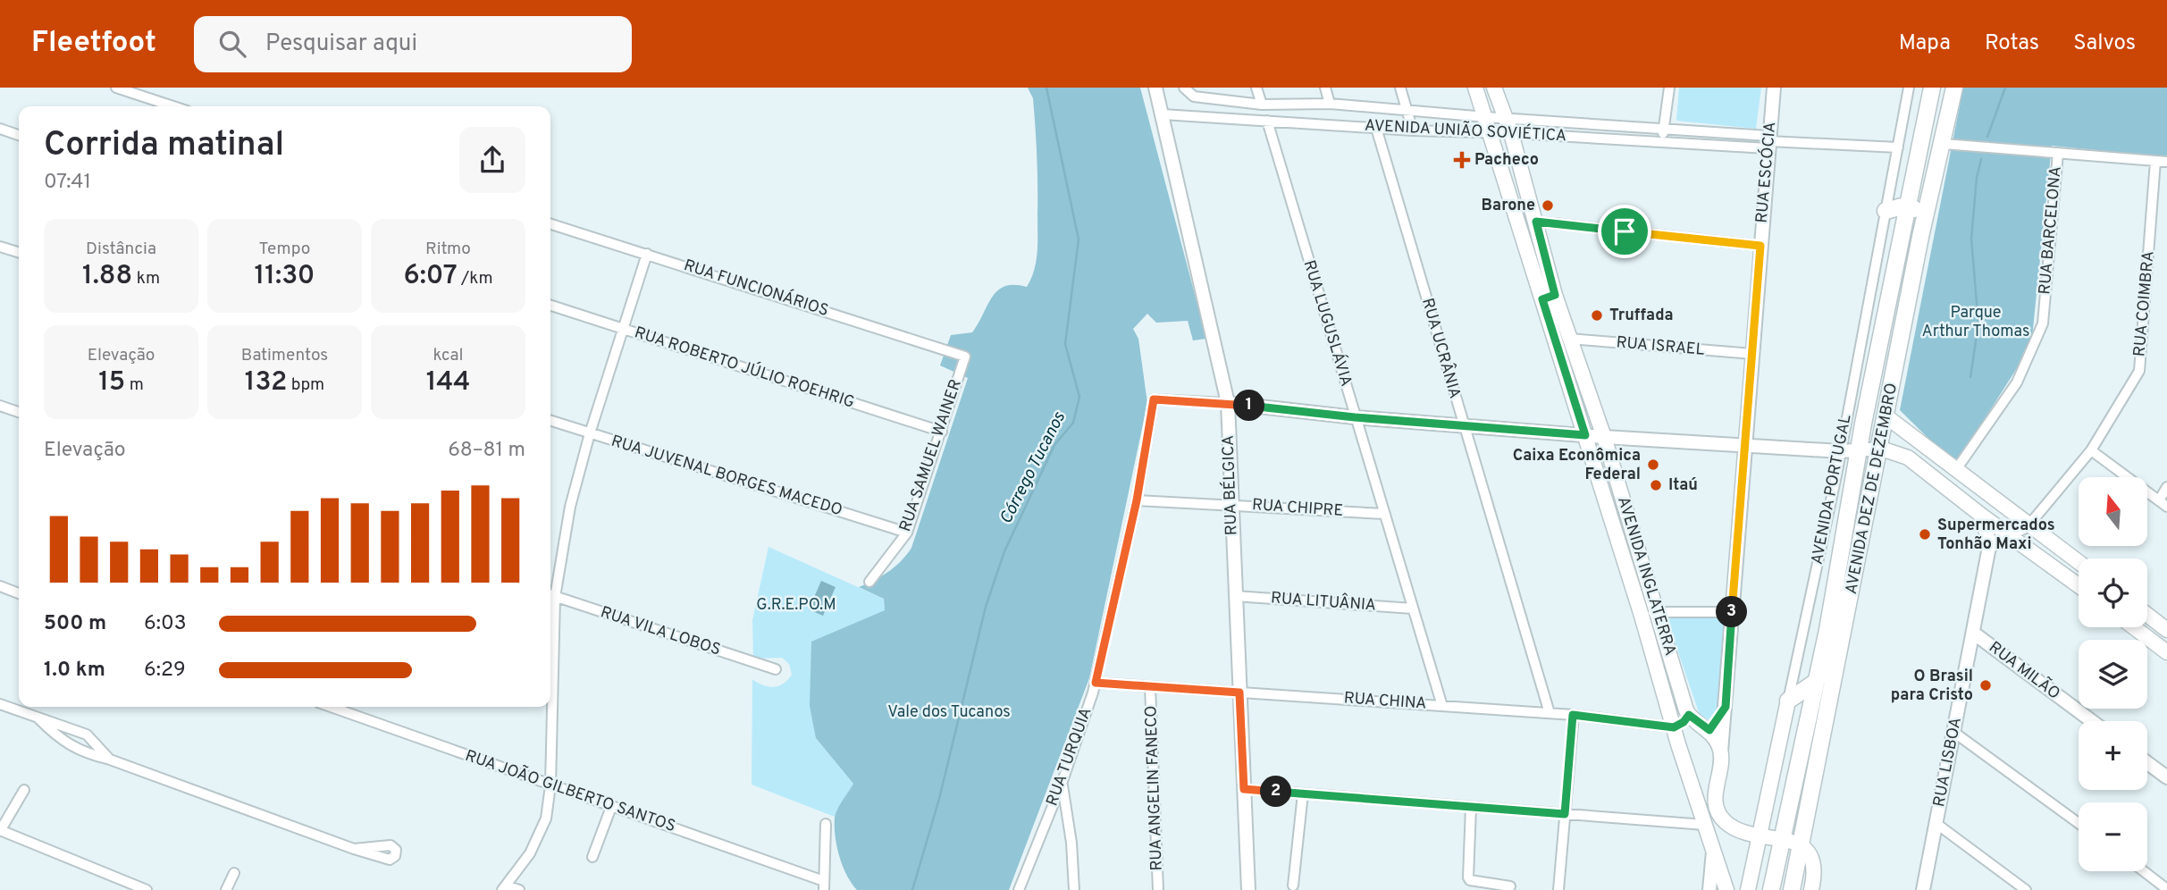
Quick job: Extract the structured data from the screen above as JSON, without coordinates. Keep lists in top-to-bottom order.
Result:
{
  "streets": {
    "highway": ["AVENIDA DEZ DE DEZEMBRO"],
    "main road": ["AVENIDA PORTUGAL", "AVENIDA INGLATERRA"],
    "street": [
      "AVENIDA UNIÃO SOVIÉTICA",
      "RUA ESCÓCIA",
      "RUA BARCELONA",
      "RUA FUNCIONÁRIOS",
      "RUA COIMBRA",
      "RUA LUGUSLÁVIA",
      "RUA ISRAEL",
      "RUA UCRÂNIA",
      "RUA ROBERTO JÚLIO ROEHRIG",
      "RUA SAMUEL WAINER",
      "RUA JUVENAL BORGES MACEDO",
      "RUA BÉLGICA",
      "RUA CHIPRE",
      "RUA LITUÂNIA",
      "RUA VILA LOBOS",
      "RUA MILÃO",
      "RUA CHINA",
      "RUA TURQUIA",
      "RUA LISBOA",
      "RUA ANGELIN FANECO",
      "RUA JOÃO GILBERTO SANTOS"
    ]
  },
  "crossings": [
    ["AVENIDA UNIÃO SOVIÉTICA", "RUA ESCÓCIA"],
    ["AVENIDA UNIÃO SOVIÉTICA", "RUA LUGUSLÁVIA"],
    ["AVENIDA UNIÃO SOVIÉTICA", "RUA UCRÂNIA"],
    ["AVENIDA UNIÃO SOVIÉTICA", "RUA BÉLGICA"],
    ["AVENIDA UNIÃO SOVIÉTICA", "AVENIDA INGLATERRA"],
    ["RUA ESCÓCIA", "RUA ISRAEL"],
    ["RUA FUNCIONÁRIOS", "RUA SAMUEL WAINER"],
    ["RUA LUGUSLÁVIA", "RUA CHIPRE"],
    ["RUA LUGUSLÁVIA", "RUA LITUÂNIA"],
    ["RUA LUGUSLÁVIA", "RUA CHINA"],
    ["RUA ISRAEL", "AVENIDA INGLATERRA"],
    ["RUA UCRÂNIA", "RUA CHINA"],
    ["RUA ROBERTO JÚLIO ROEHRIG", "RUA SAMUEL WAINER"],
    ["RUA SAMUEL WAINER", "RUA JUVENAL BORGES MACEDO"],
    ["RUA BÉLGICA", "RUA CHIPRE"],
    ["RUA BÉLGICA", "RUA LITUÂNIA"],
    ["RUA BÉLGICA", "RUA CHINA"],
    ["RUA BÉLGICA", "RUA TURQUIA"],
    ["RUA CHIPRE", "RUA TURQUIA"],
    ["AVENIDA INGLATERRA", "RUA CHINA"],
    ["RUA MILÃO", "RUA LISBOA"],
    ["RUA CHINA", "RUA TURQUIA"],
    ["RUA CHINA", "RUA ANGELIN FANECO"]
  ],
  "water": ["Córrego Tucanos"],
  "parks": ["Parque Arthur Thomas", "G.R.E.PO.M", "Vale dos Tucanos"],
  "places": {
    "health": ["Pacheco"],
    "other": [
      "Barone",
      "Truffada",
      "Caixa Econômica Federal",
      "Itaú",
      "Supermercados Tonhão Maxi",
      "O Brasil para Cristo"
    ]
  },
  "north": "top",
  "page": {
    "header": "Fleetfoot",
    "search": "Pesquisar aqui",
    "nav": ["Mapa", "Rotas", "Salvos"],
    "heading": ["Corrida matinal", "07:41"],
    "stats": [
      ["Distância", "1.88 km"],
      ["Tempo", "11:30"],
      ["Ritmo", "6:07 /km"],
      ["Elevação", "15 m"],
      ["Batimentos", "132 bpm"],
      ["kcal", "144"]
    ],
    "pins": ["1", "3", "2"],
    "chart": ["Elevação", "68–81 m"],
    "map_buttons": ["+", "−"],
    "list": [
      {
        "name": "500 m",
        "note": "6:03"
      },
      {
        "name": "1.0 km",
        "note": "6:29"
      }
    ]
  }
}
